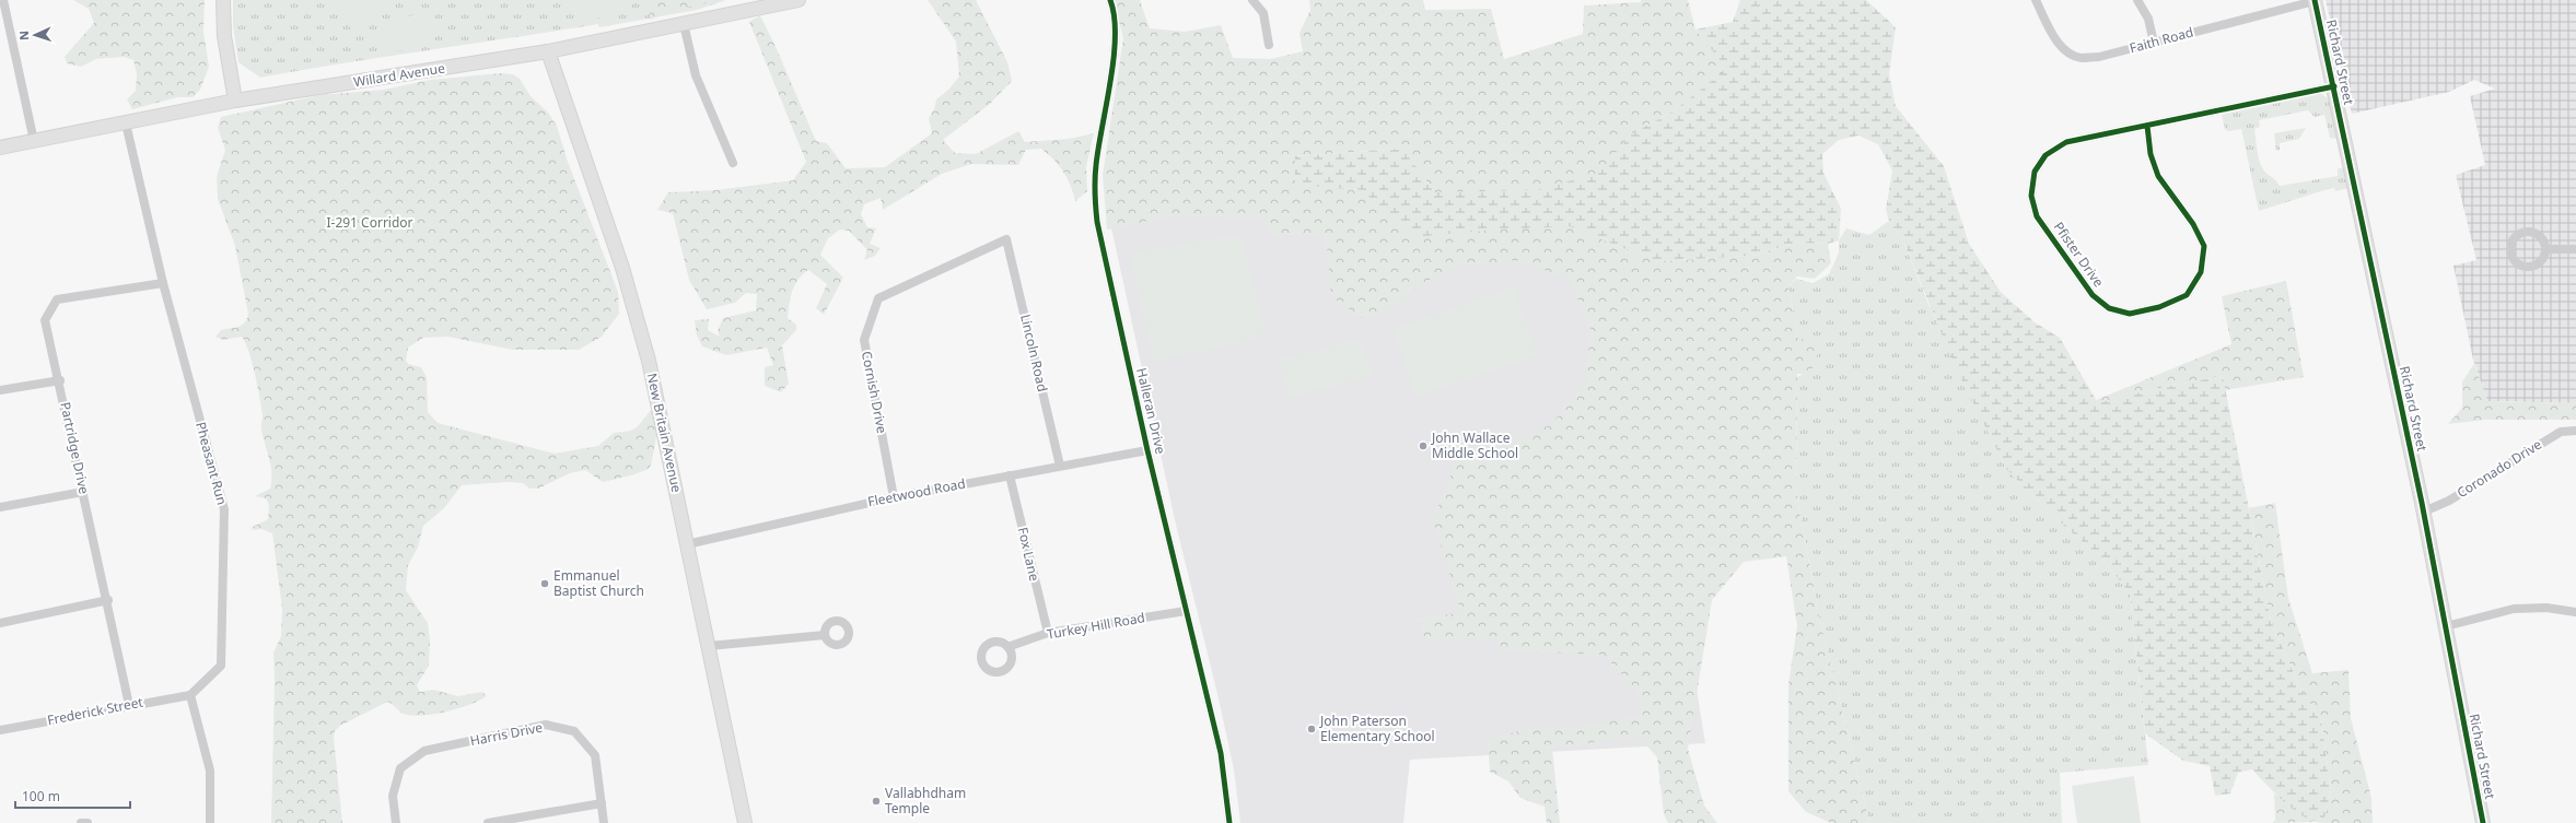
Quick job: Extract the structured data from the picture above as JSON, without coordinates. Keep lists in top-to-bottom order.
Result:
{
  "streets": {
    "main road": ["Richard Street", "Willard Avenue", "New Britain Avenue"],
    "street": [
      "Faith Road",
      "Pfister Drive",
      "Lincoln Road",
      "Cornish Drive",
      "Halleran Drive",
      "Partridge Drive",
      "Pheasant Run",
      "Coronado Drive",
      "Fleetwood Road",
      "Fox Lane",
      "Turkey Hill Road",
      "Frederick Street",
      "Harris Drive"
    ]
  },
  "crossings": [
    ["Faith Road", "Richard Street"],
    ["Richard Street", "Pfister Drive"],
    ["Richard Street", "Coronado Drive"],
    ["Willard Avenue", "New Britain Avenue"],
    ["Willard Avenue", "Pheasant Run"],
    ["Lincoln Road", "Cornish Drive"],
    ["Lincoln Road", "Fleetwood Road"],
    ["Cornish Drive", "Fleetwood Road"],
    ["Halleran Drive", "Fleetwood Road"],
    ["Halleran Drive", "Turkey Hill Road"],
    ["New Britain Avenue", "Fleetwood Road"],
    ["Partridge Drive", "Pheasant Run"],
    ["Partridge Drive", "Frederick Street"],
    ["Pheasant Run", "Frederick Street"],
    ["Fleetwood Road", "Fox Lane"],
    ["Fox Lane", "Turkey Hill Road"]
  ],
  "parks": ["I-291 Corridor"],
  "places": [
    "John Wallace Middle School",
    "Emmanuel Baptist Church",
    "John Paterson Elementary School",
    "Vallabhdham Temple"
  ],
  "scale_bar": "100 m",
  "north": "left"
}
